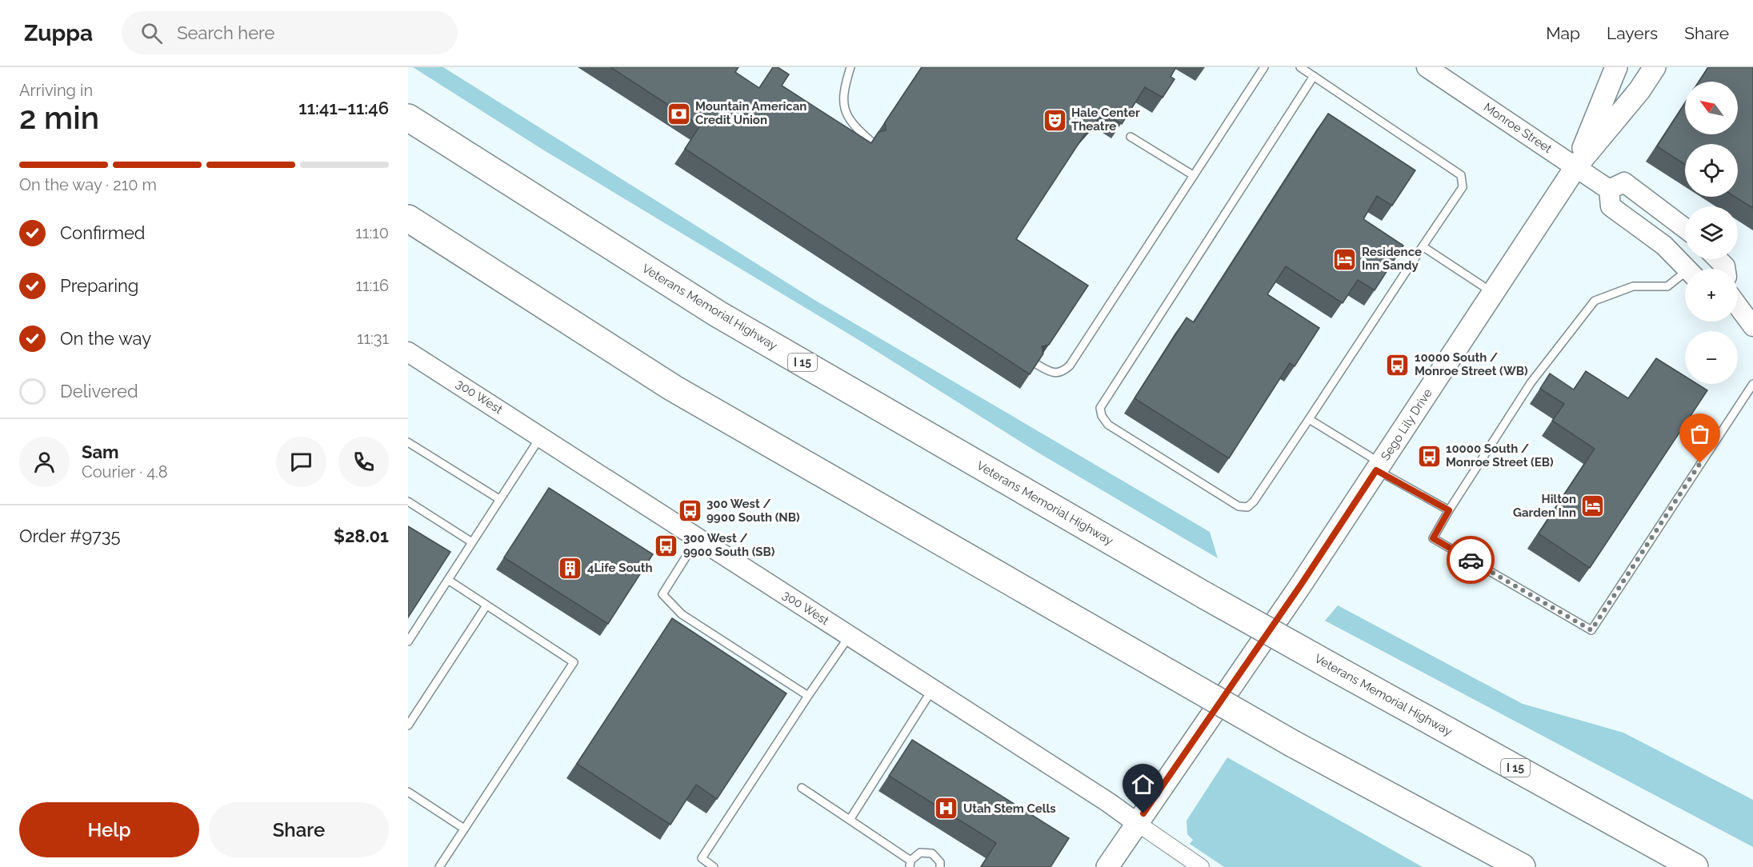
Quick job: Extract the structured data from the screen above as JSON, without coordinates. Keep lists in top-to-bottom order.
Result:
{
  "streets": {
    "highway": ["Veterans Memorial Highway", "I 15"],
    "main road": ["Sego Lily Drive"],
    "street": ["Monroe Street", "300 West"]
  },
  "crossings": [
    ["Monroe Street", "Sego Lily Drive"],
    ["300 West", "Sego Lily Drive"]
  ],
  "places": {
    "bank": ["Mountain American Credit Union"],
    "theatre": ["Hale Center Theatre"],
    "hotel": ["Residence Inn Sandy", "Hilton Garden Inn"],
    "bus stop": [
      "10000 South / Monroe Street (WB)",
      "10000 South / Monroe Street (EB)",
      "300 West / 9900 South (NB)",
      "300 West / 9900 South (SB)"
    ],
    "building": ["4Life South"],
    "hospital": ["Utah Stem Cells"]
  },
  "north": "top left",
  "page": {
    "header": "Zuppa",
    "search": "Search here",
    "nav": ["Map", "Layers", "Share"],
    "heading": ["2 min", "Arriving in", "11:41–11:46"],
    "panel": [
      "Sam",
      "Courier · 4.8",
      "Order #9735",
      "$28.01"
    ],
    "map_buttons": ["+", "−"],
    "bar": "On the way · 210 m",
    "list": [
      ["Confirmed", "11:10"],
      ["Preparing", "11:16"],
      ["On the way", "11:31"],
      "Delivered"
    ],
    "buttons": ["Help", "Share"]
  }
}
